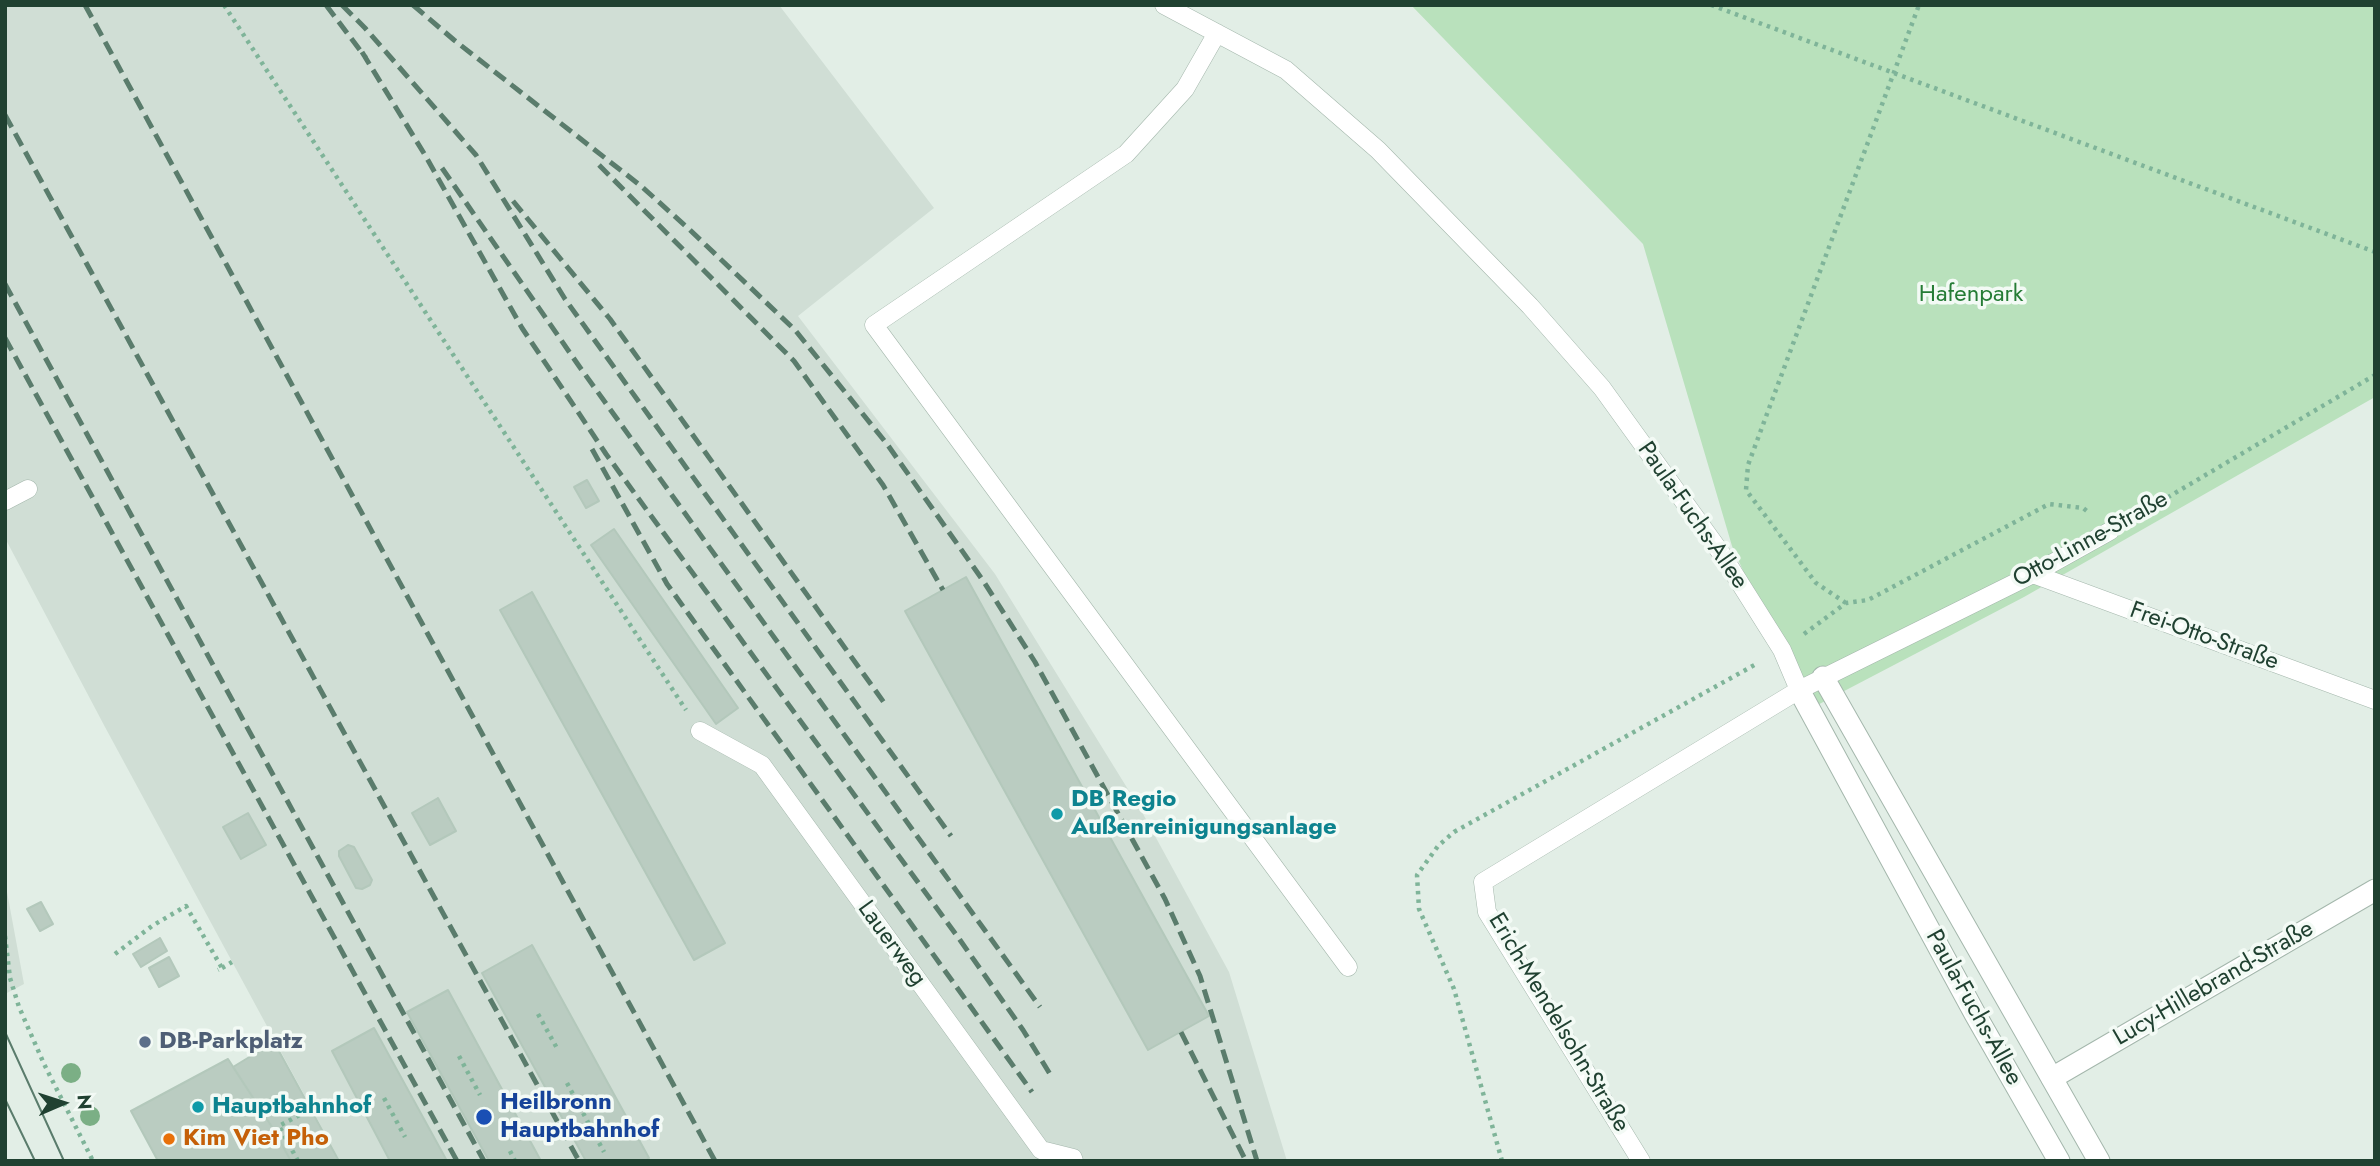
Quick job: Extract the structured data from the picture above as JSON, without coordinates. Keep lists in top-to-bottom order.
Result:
{
  "streets": {
    "street": ["Paula-Fuchs-Allee", "Lucy-Hillebrand-Straße"],
    "lane": [
      "Otto-Linne-Straße",
      "Frei-Otto-Straße",
      "Lauerweg",
      "Erich-Mendelsohn-Straße"
    ]
  },
  "crossings": [
    ["Paula-Fuchs-Allee", "Otto-Linne-Straße"],
    ["Paula-Fuchs-Allee", "Lucy-Hillebrand-Straße"],
    ["Otto-Linne-Straße", "Frei-Otto-Straße"],
    ["Otto-Linne-Straße", "Erich-Mendelsohn-Straße"]
  ],
  "parks": ["Hafenpark"],
  "places": [
    "DB Regio Außenreinigungsanlage",
    "DB-Parkplatz",
    "Hauptbahnhof",
    "Heilbronn Hauptbahnhof",
    "Kim Viet Pho"
  ],
  "north": "right"
}
